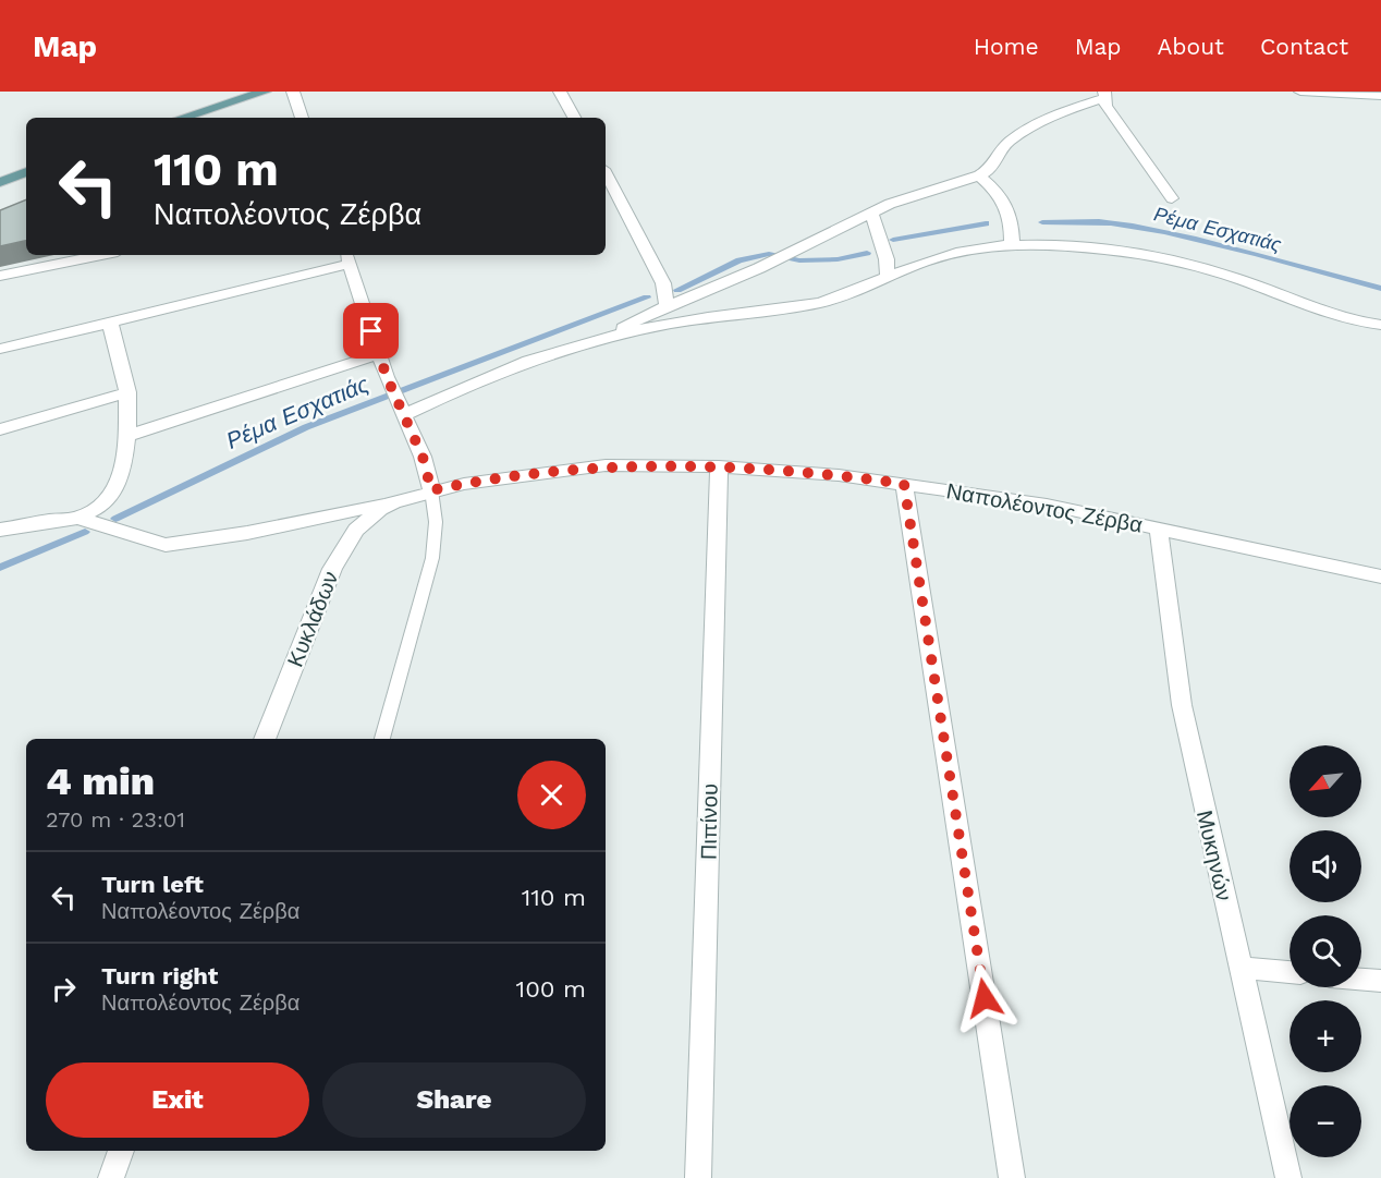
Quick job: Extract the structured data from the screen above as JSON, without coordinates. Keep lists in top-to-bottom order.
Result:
{
  "streets": {
    "street": [
      "Ναπολέοντος Ζέρβα",
      "Κυκλάδων",
      "Πιπίνου",
      "Μυκηνών"
    ]
  },
  "crossings": [
    ["Ναπολέοντος Ζέρβα", "Κυκλάδων"],
    ["Ναπολέοντος Ζέρβα", "Πιπίνου"],
    ["Ναπολέοντος Ζέρβα", "Μυκηνών"]
  ],
  "water": ["Ρέμα Εσχατιάς"],
  "north": "bottom left",
  "page": {
    "header": "Map",
    "nav": [
      "Home",
      "Map",
      "About",
      "Contact"
    ],
    "turn": ["110 m", "Ναπολέοντος Ζέρβα"],
    "heading": ["4 min", "270 m · 23:01"],
    "map_buttons": ["+", "−"],
    "list": [
      {
        "name": "Turn left",
        "note": "Ναπολέοντος Ζέρβα",
        "value": "110 m"
      },
      {
        "name": "Turn right",
        "note": "Ναπολέοντος Ζέρβα",
        "value": "100 m"
      }
    ],
    "buttons": ["Exit", "Share"]
  }
}
